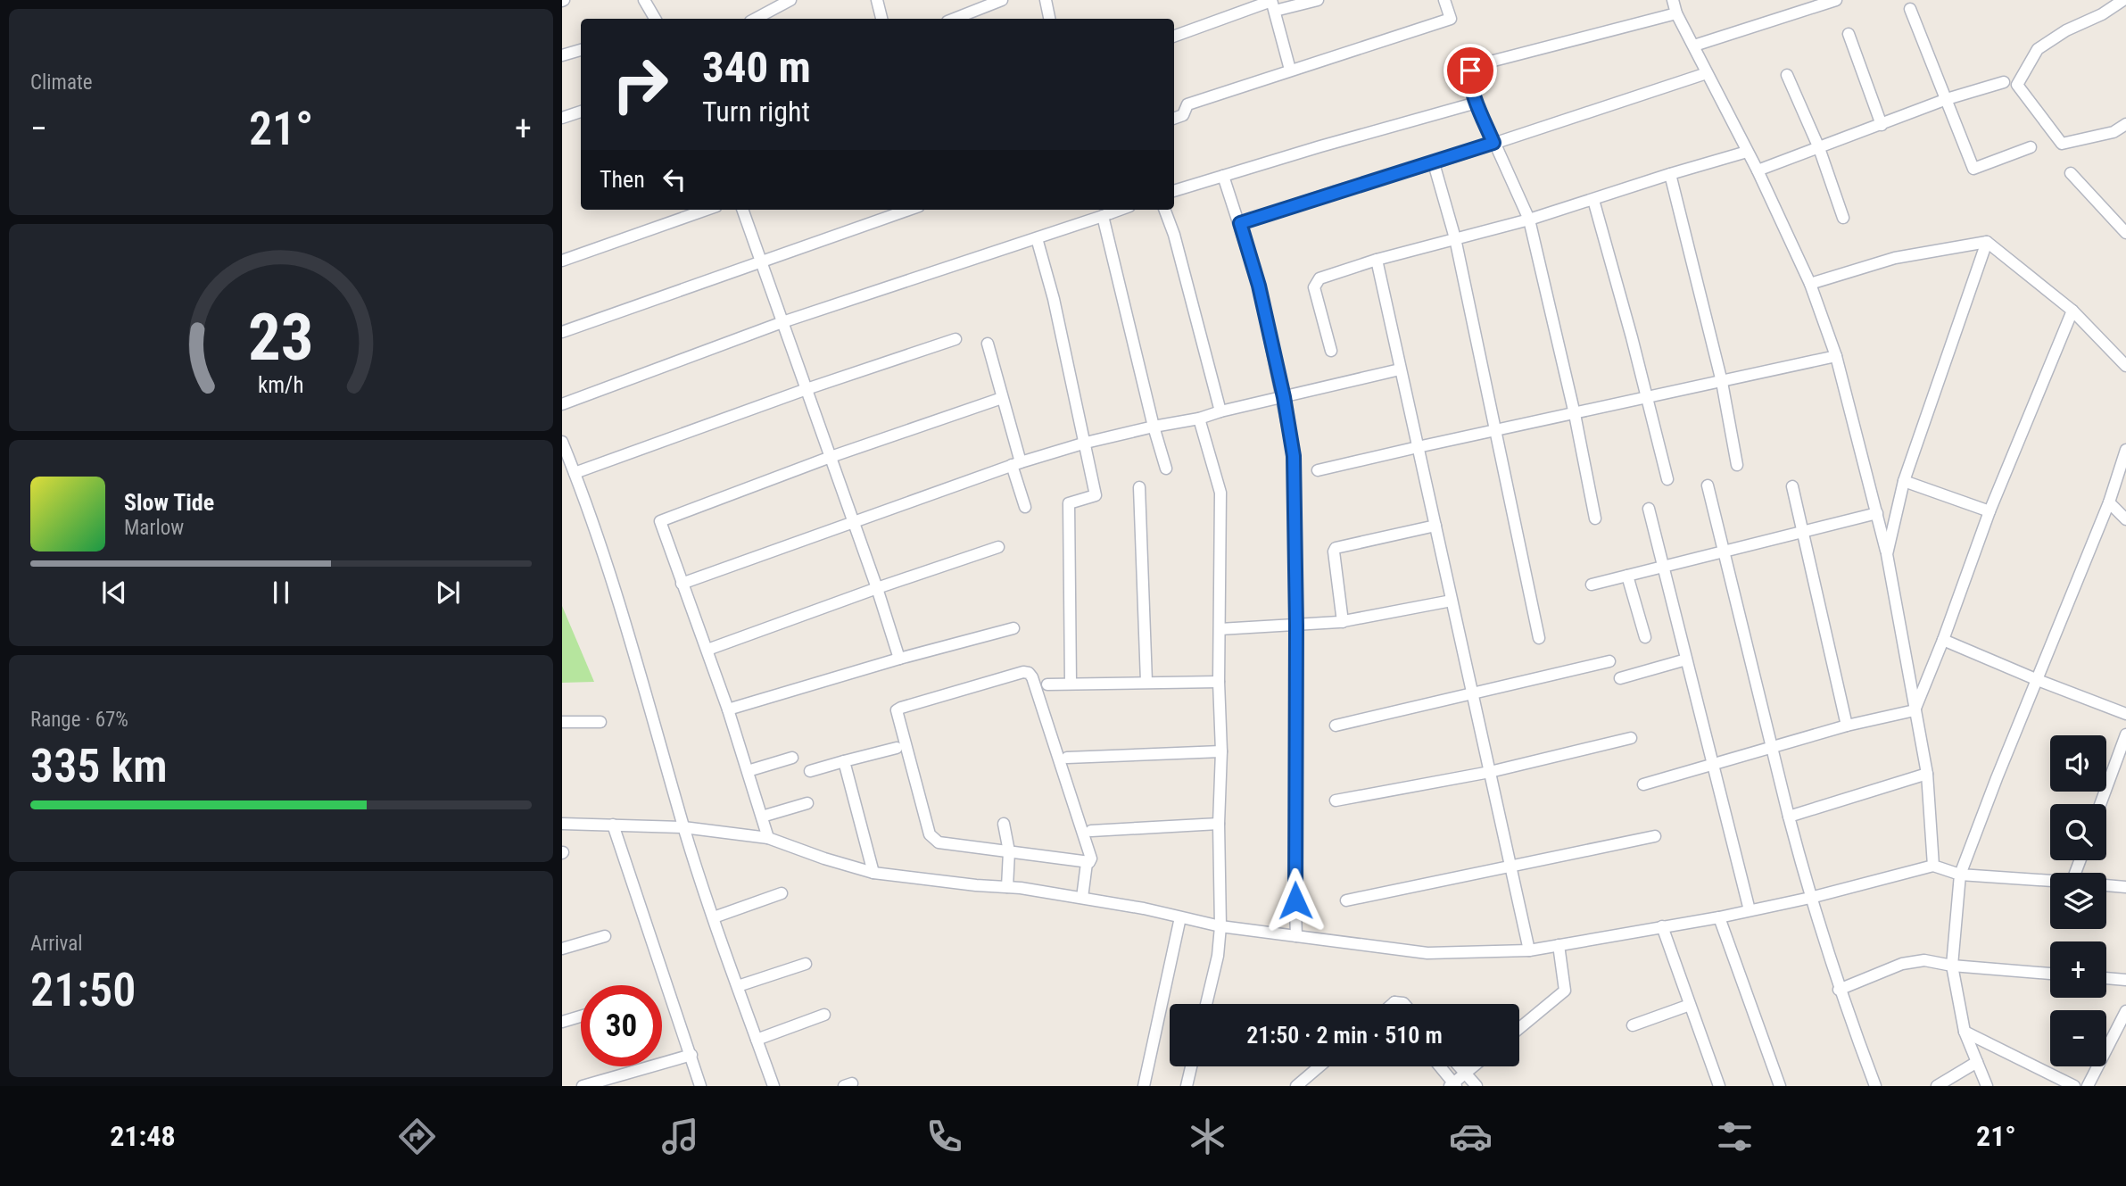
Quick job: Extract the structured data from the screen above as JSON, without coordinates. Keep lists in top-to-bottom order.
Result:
{
  "page": {
    "tile": [
      "Climate",
      ["Range · 67%", "335 km"],
      ["Arrival", "21:50"]
    ],
    "turn": ["340 m", "Turn right"],
    "heat": ["−", "21°", "+"],
    "then": "Then",
    "song": ["Slow Tide", "Marlow"],
    "map_buttons": ["+", "−"],
    "limit": "30",
    "trip": "21:50 · 2 min · 510 m",
    "tabs": ["21:48", "21°"],
    "gauge": ["23", "km/h"]
  }
}
